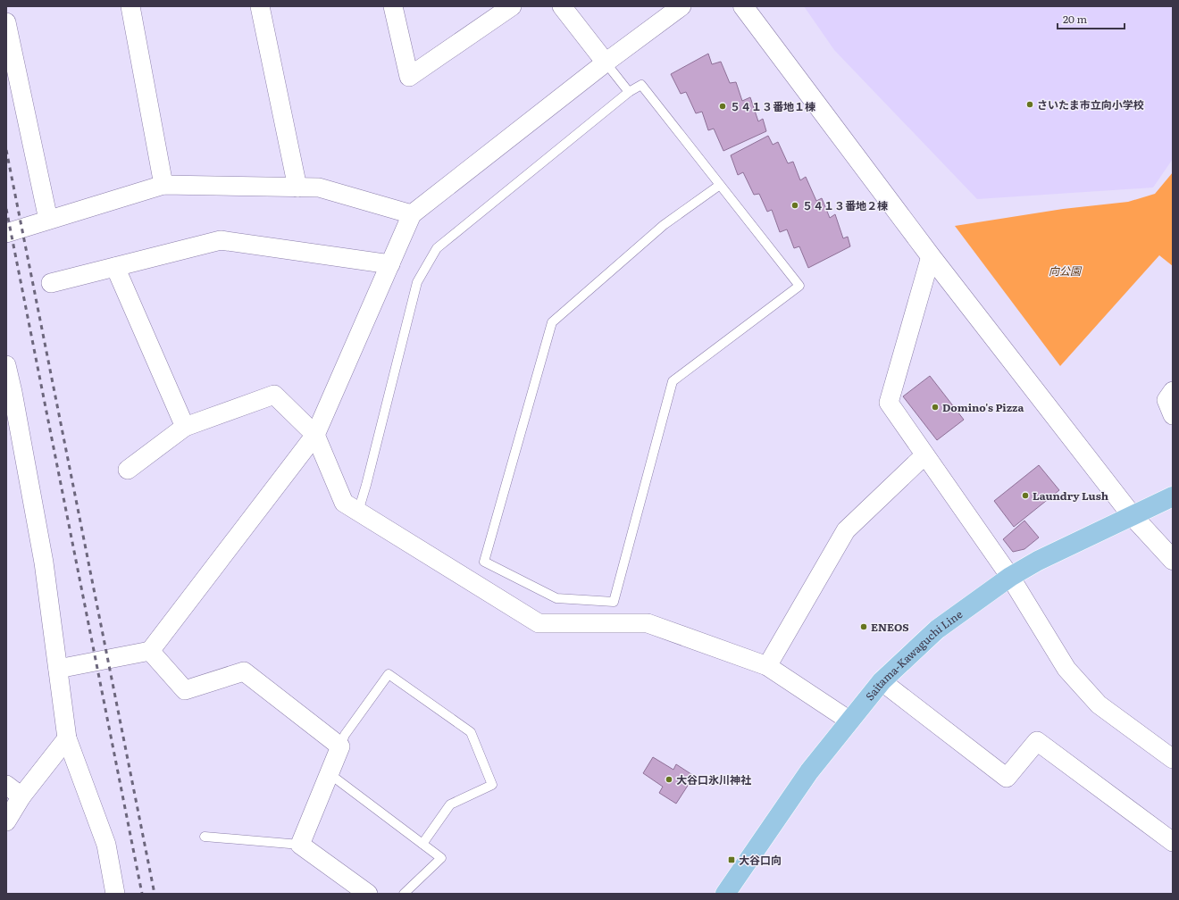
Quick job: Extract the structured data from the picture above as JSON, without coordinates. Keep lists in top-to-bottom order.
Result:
{
  "streets": {
    "main road": ["Saitama-Kawaguchi Line"]
  },
  "parks": ["向公園"],
  "places": {
    "other": [
      "さいたま市立向小学校",
      "５４１３番地１棟",
      "５４１３番地２棟",
      "Domino's Pizza",
      "Laundry Lush",
      "ENEOS",
      "大谷口氷川神社"
    ],
    "transit": ["大谷口向"]
  },
  "scale_bar": "20 m"
}
